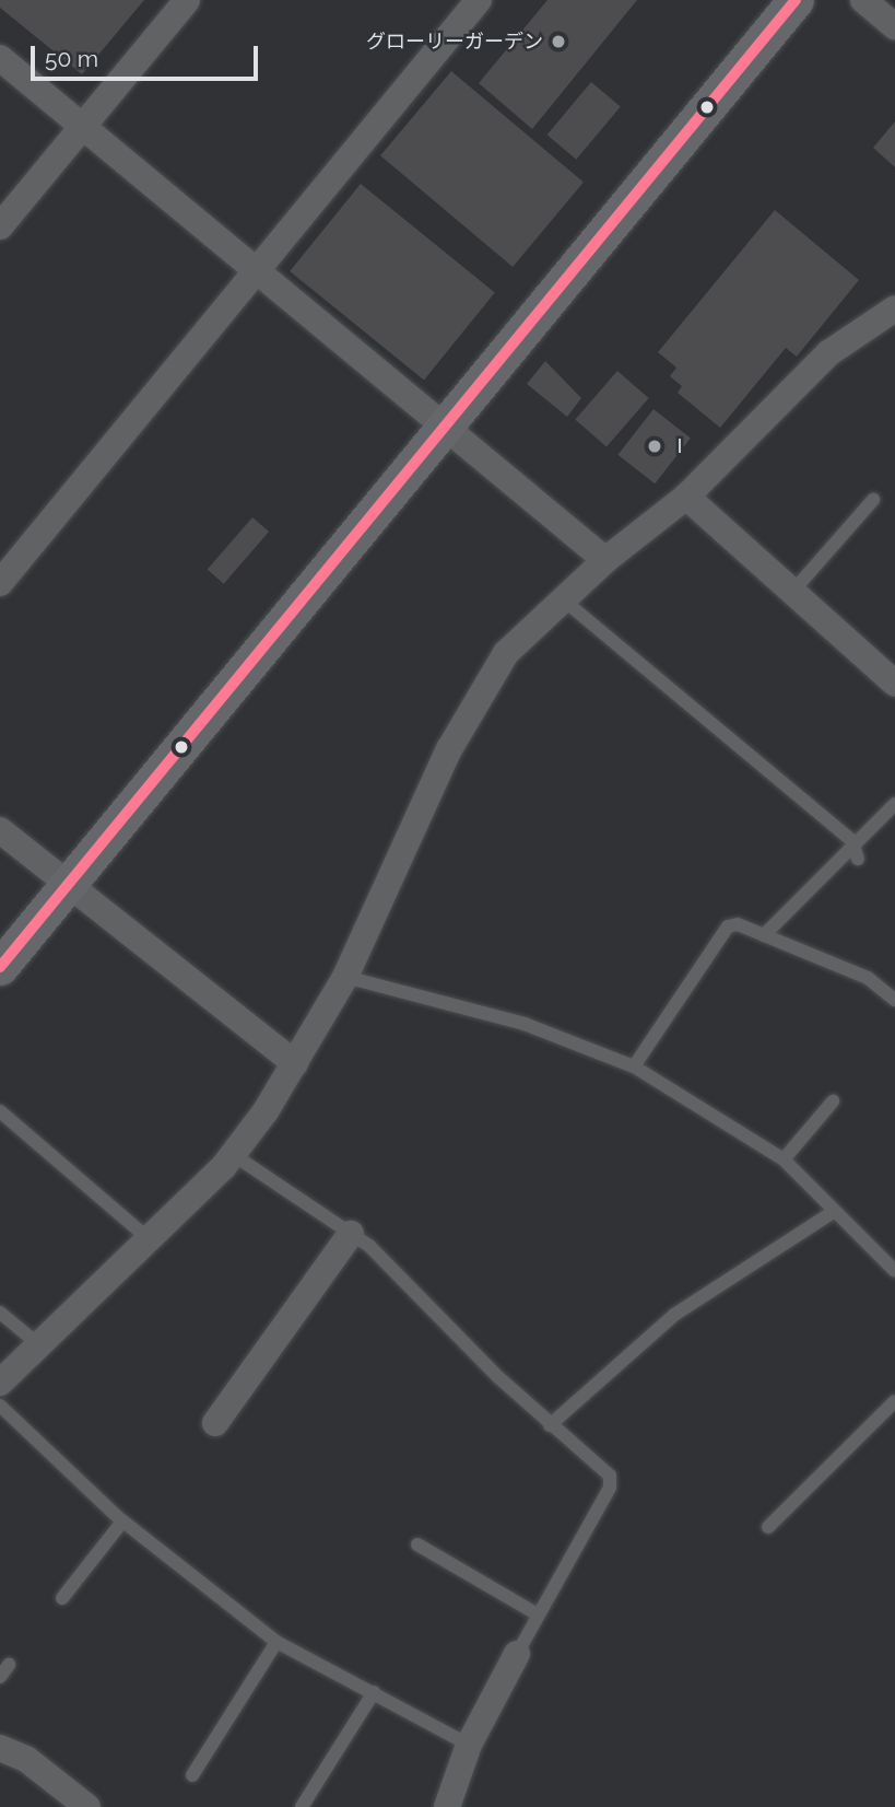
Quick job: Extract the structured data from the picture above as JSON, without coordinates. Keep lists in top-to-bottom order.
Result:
{
  "places": ["グローリーガーデン", "Ⅰ"],
  "scale_bar": "50 m"
}
